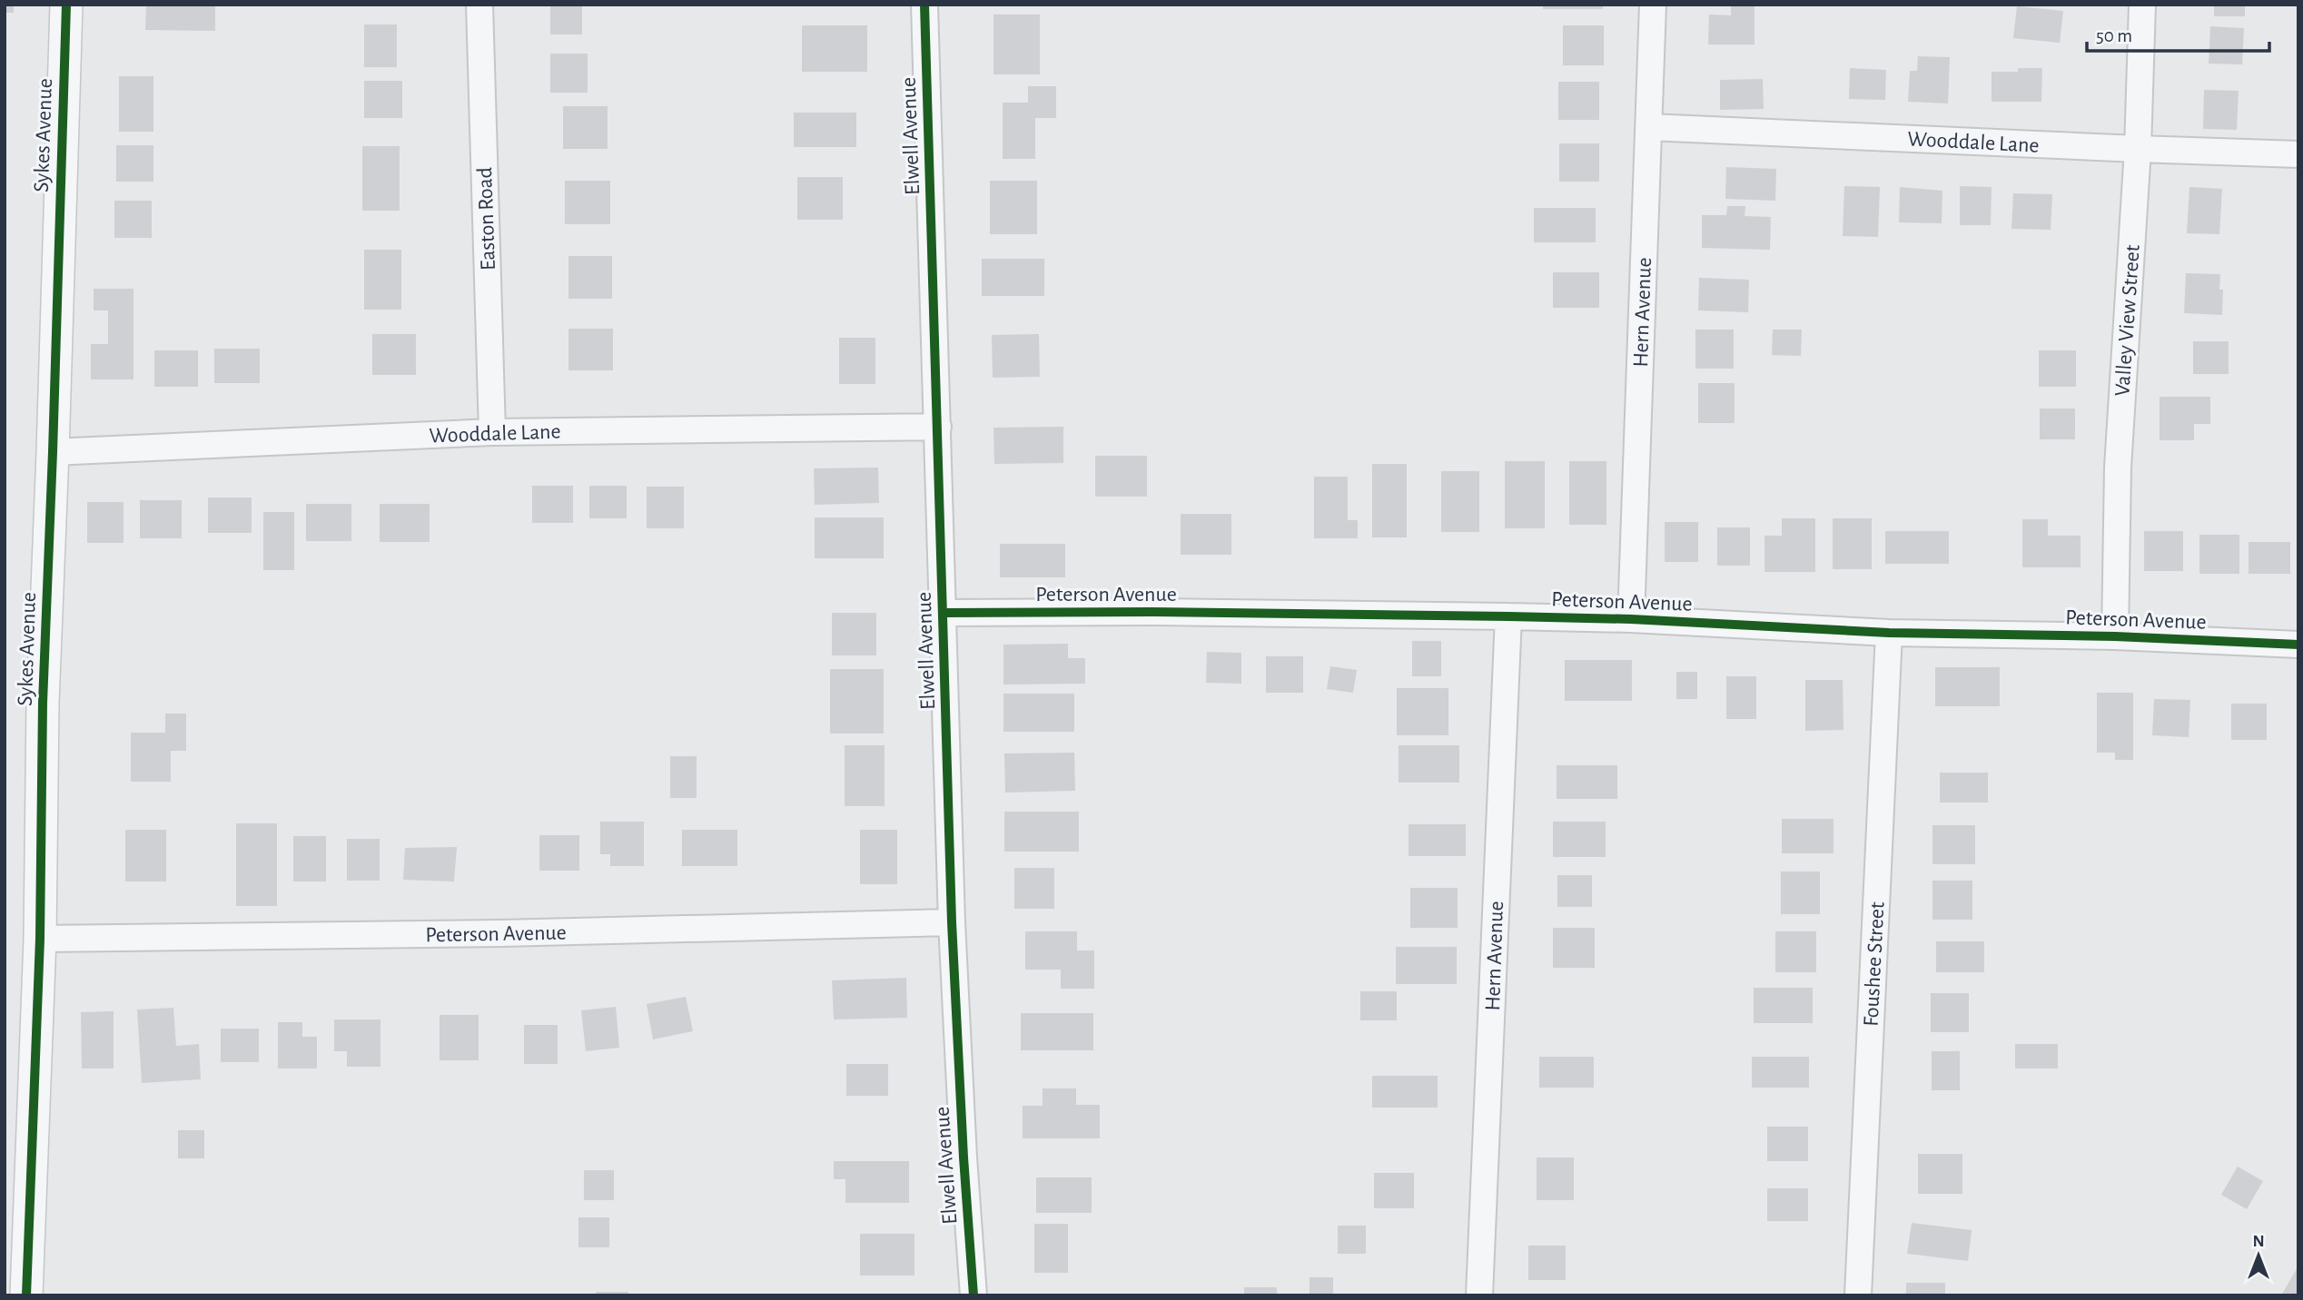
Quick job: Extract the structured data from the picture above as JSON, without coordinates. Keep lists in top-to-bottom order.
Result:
{
  "streets": {
    "street": [
      "Sykes Avenue",
      "Elwell Avenue",
      "Wooddale Lane",
      "Easton Road",
      "Hern Avenue",
      "Valley View Street",
      "Peterson Avenue",
      "Foushee Street"
    ]
  },
  "crossings": [
    ["Sykes Avenue", "Wooddale Lane"],
    ["Sykes Avenue", "Peterson Avenue"],
    ["Elwell Avenue", "Wooddale Lane"],
    ["Elwell Avenue", "Peterson Avenue"],
    ["Wooddale Lane", "Easton Road"],
    ["Wooddale Lane", "Hern Avenue"],
    ["Wooddale Lane", "Valley View Street"],
    ["Hern Avenue", "Peterson Avenue"],
    ["Valley View Street", "Peterson Avenue"],
    ["Peterson Avenue", "Foushee Street"]
  ],
  "scale_bar": "50 m",
  "north": "top"
}
